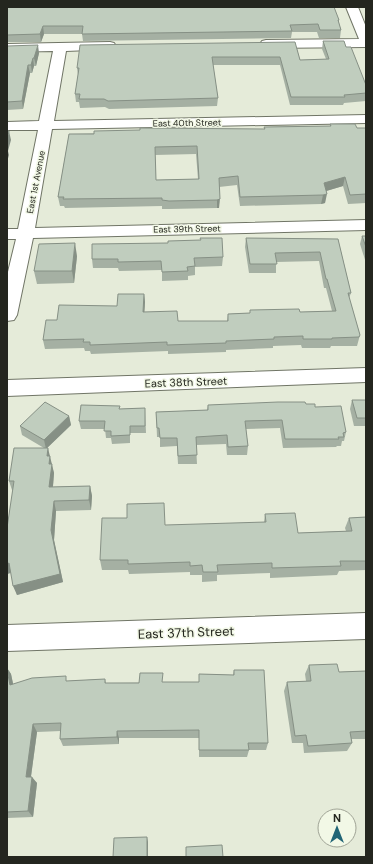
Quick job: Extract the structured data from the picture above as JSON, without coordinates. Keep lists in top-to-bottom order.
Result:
{
  "streets": {
    "street": [
      "East 40th Street",
      "East 1st Avenue",
      "East 39th Street",
      "East 38th Street",
      "East 37th Street"
    ]
  },
  "crossings": [
    ["East 40th Street", "East 1st Avenue"],
    ["East 1st Avenue", "East 39th Street"]
  ],
  "north": "top"
}
